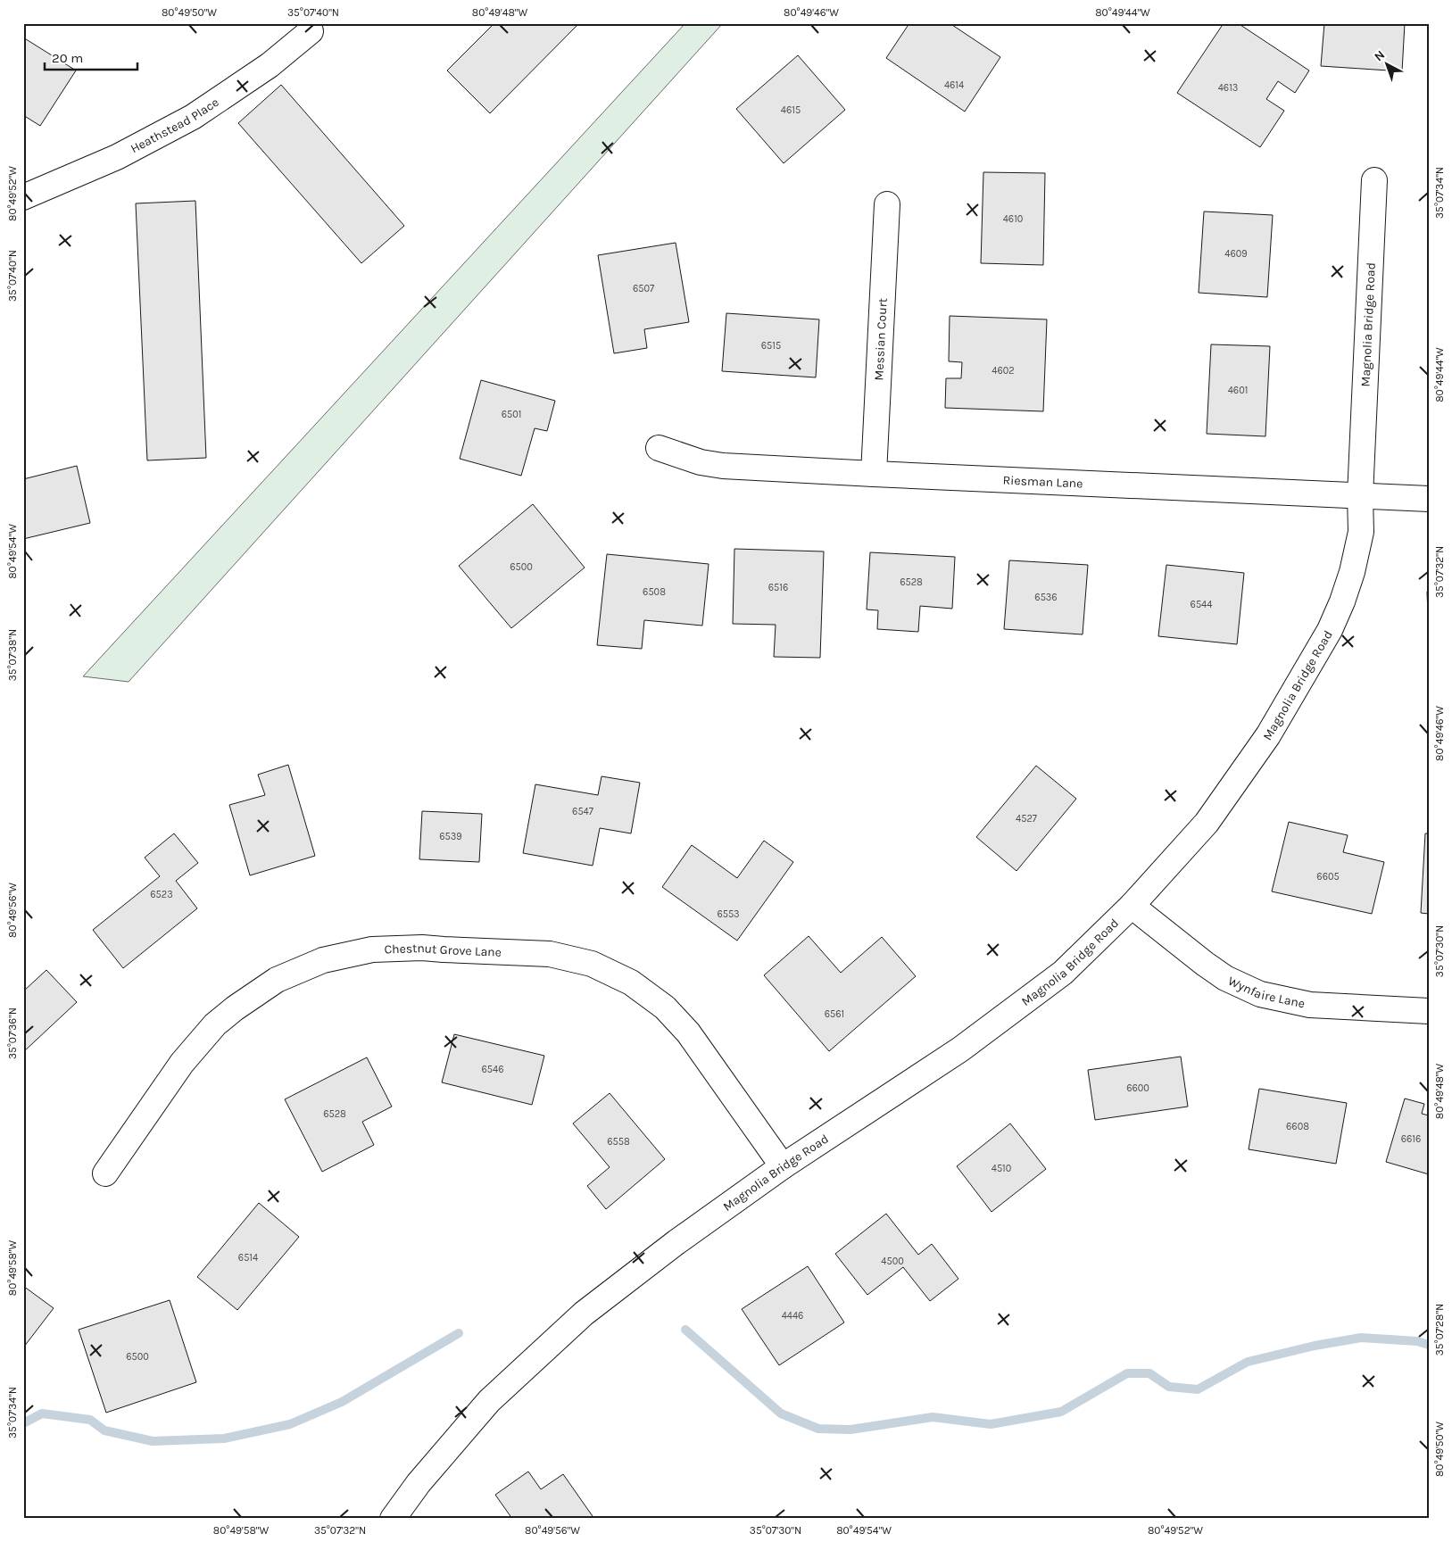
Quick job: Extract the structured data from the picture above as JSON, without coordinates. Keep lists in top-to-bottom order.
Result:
{
  "streets": {
    "street": [
      "Heathstead Place",
      "Magnolia Bridge Road",
      "Messian Court",
      "Riesman Lane",
      "Chestnut Grove Lane",
      "Wynfaire Lane"
    ]
  },
  "crossings": [
    ["Magnolia Bridge Road", "Riesman Lane"],
    ["Magnolia Bridge Road", "Chestnut Grove Lane"],
    ["Magnolia Bridge Road", "Wynfaire Lane"],
    ["Messian Court", "Riesman Lane"]
  ],
  "house_numbers": [
    "4614",
    "4613",
    "4615",
    "4610",
    "4609",
    "6507",
    "6515",
    "4602",
    "4601",
    "6501",
    "6500",
    "6528",
    "6516",
    "6508",
    "6536",
    "6544",
    "6547",
    "4527",
    "6539",
    "6605",
    "6523",
    "6553",
    "6561",
    "6546",
    "6600",
    "6528",
    "6608",
    "6616",
    "6558",
    "4510",
    "6514",
    "4500",
    "4446",
    "6500"
  ],
  "scale_bar": "20 m",
  "north": "top left",
  "coordinates": [
    "80°49'50\"W",
    "35°07'40\"N",
    "80°49'48\"W",
    "80°49'46\"W",
    "80°49'44\"W",
    "35°07'34\"N",
    "80°49'52\"W",
    "80°49'54\"W",
    "35°07'32\"N",
    "35°07'38\"N",
    "80°49'56\"W",
    "35°07'30\"N",
    "35°07'36\"N",
    "80°49'58\"W",
    "35°07'28\"N"
  ]
}
